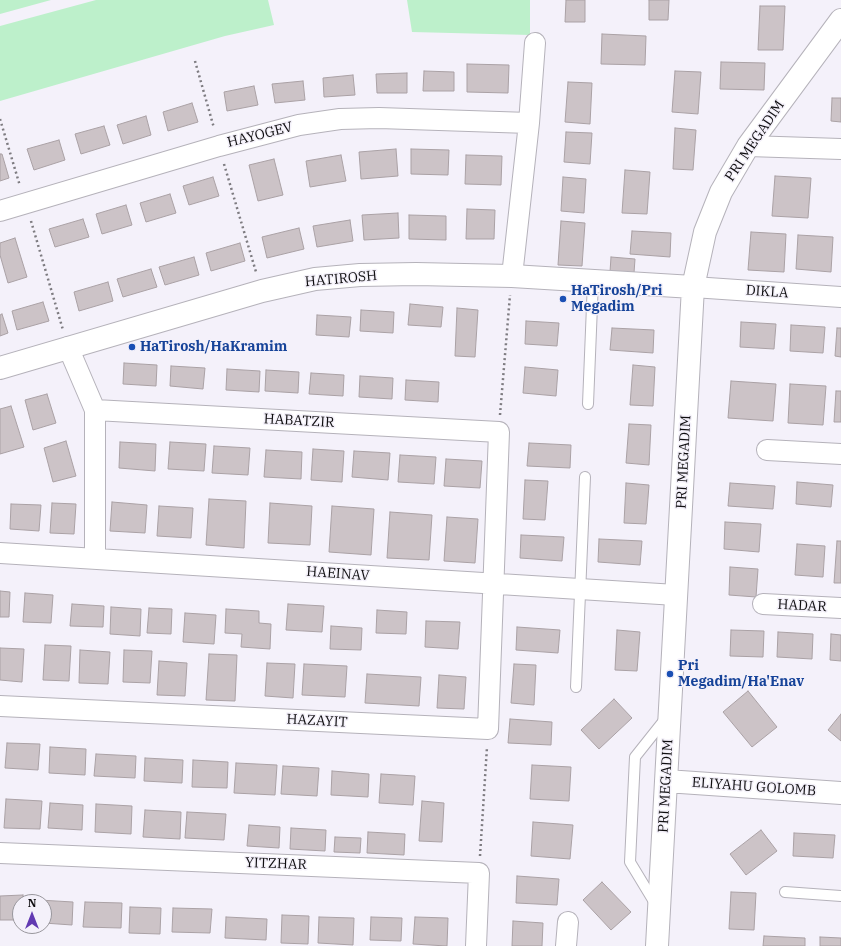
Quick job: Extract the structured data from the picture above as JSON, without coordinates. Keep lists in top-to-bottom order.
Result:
{
  "streets": {
    "street": [
      "HAYOGEV",
      "PRI MEGADIM",
      "HATIROSH",
      "DIKLA",
      "HABATZIR",
      "HAEINAV",
      "HADAR",
      "HAZAYIT",
      "ELIYAHU GOLOMB",
      "YITZHAR"
    ]
  },
  "crossings": [
    ["PRI MEGADIM", "HATIROSH"],
    ["PRI MEGADIM", "DIKLA"],
    ["PRI MEGADIM", "HAEINAV"],
    ["PRI MEGADIM", "ELIYAHU GOLOMB"],
    ["HATIROSH", "DIKLA"]
  ],
  "places": ["HaTirosh/Pri Megadim", "HaTirosh/HaKramim", "Pri Megadim/Ha'Enav"],
  "north": "top"
}
